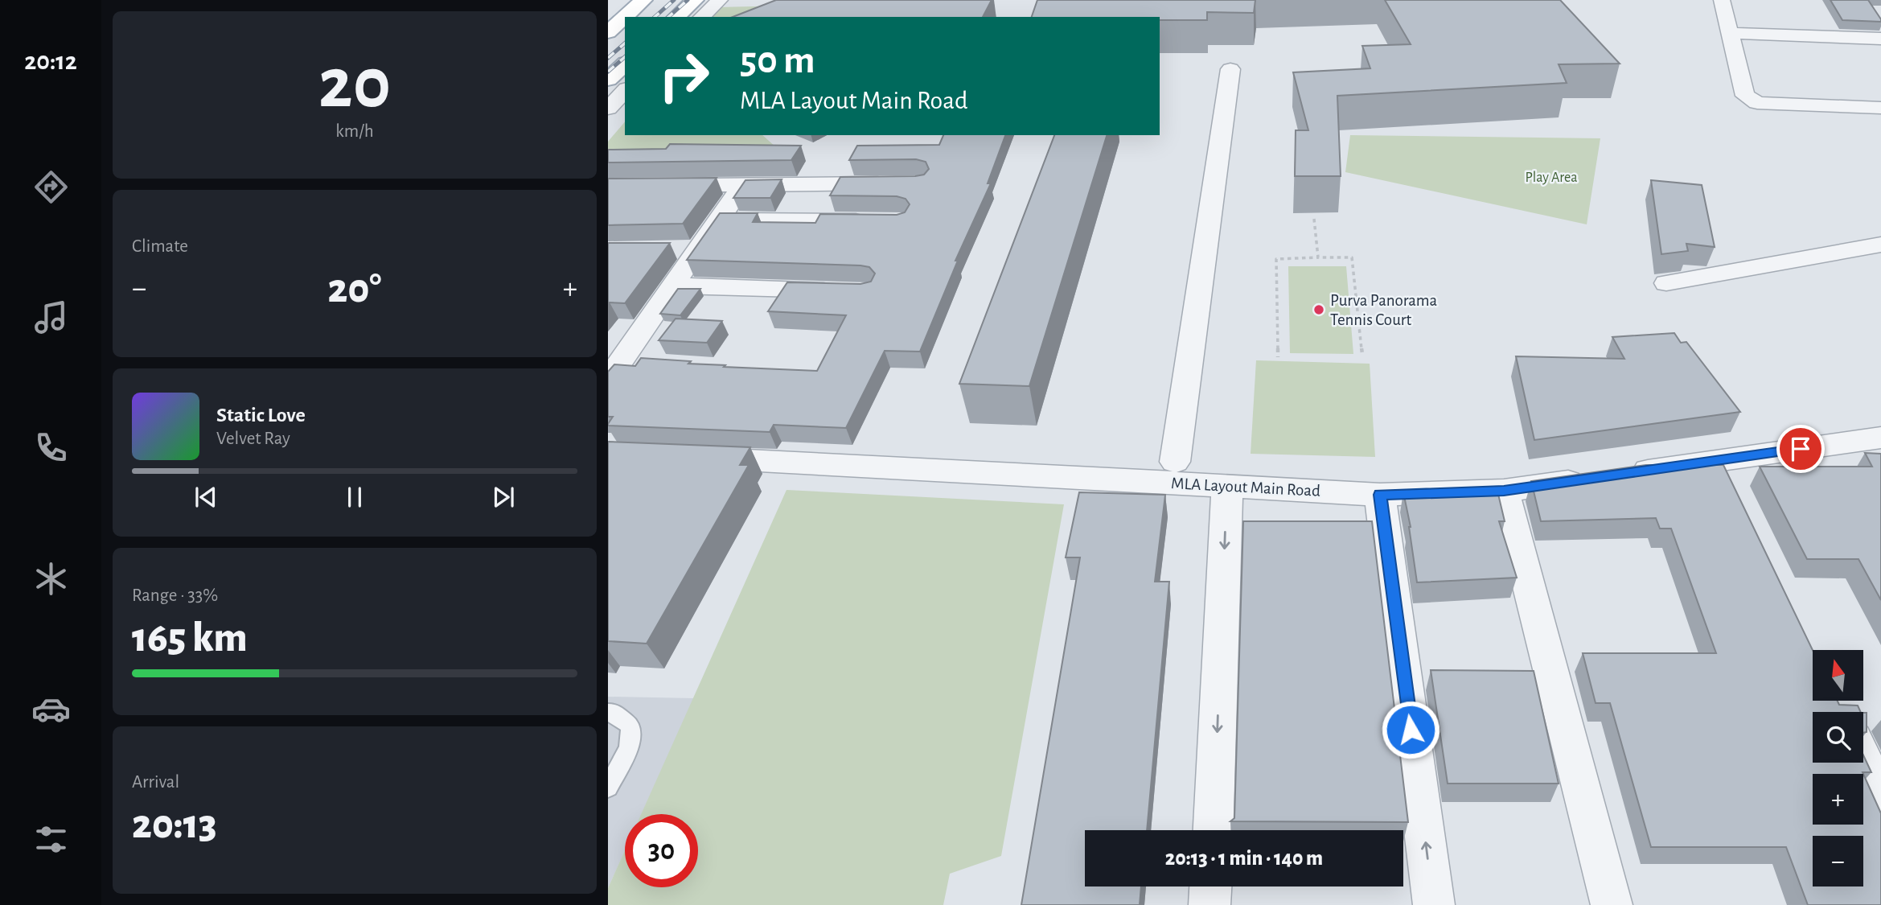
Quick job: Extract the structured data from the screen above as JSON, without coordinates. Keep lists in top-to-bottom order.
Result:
{
  "streets": {
    "street": ["MLA Layout Main Road"]
  },
  "parks": ["Play Area"],
  "places": ["Purva Panorama Tennis Court"],
  "north": "top",
  "page": {
    "tabs": "20:12",
    "tile": [
      ["20", "km/h"],
      "Climate",
      ["Range · 33%", "165 km"],
      ["Arrival", "20:13"]
    ],
    "turn": ["50 m", "MLA Layout Main Road"],
    "heat": ["−", "20°", "+"],
    "song": ["Static Love", "Velvet Ray"],
    "map_buttons": ["+", "−"],
    "limit": "30",
    "trip": "20:13 · 1 min · 140 m"
  }
}
